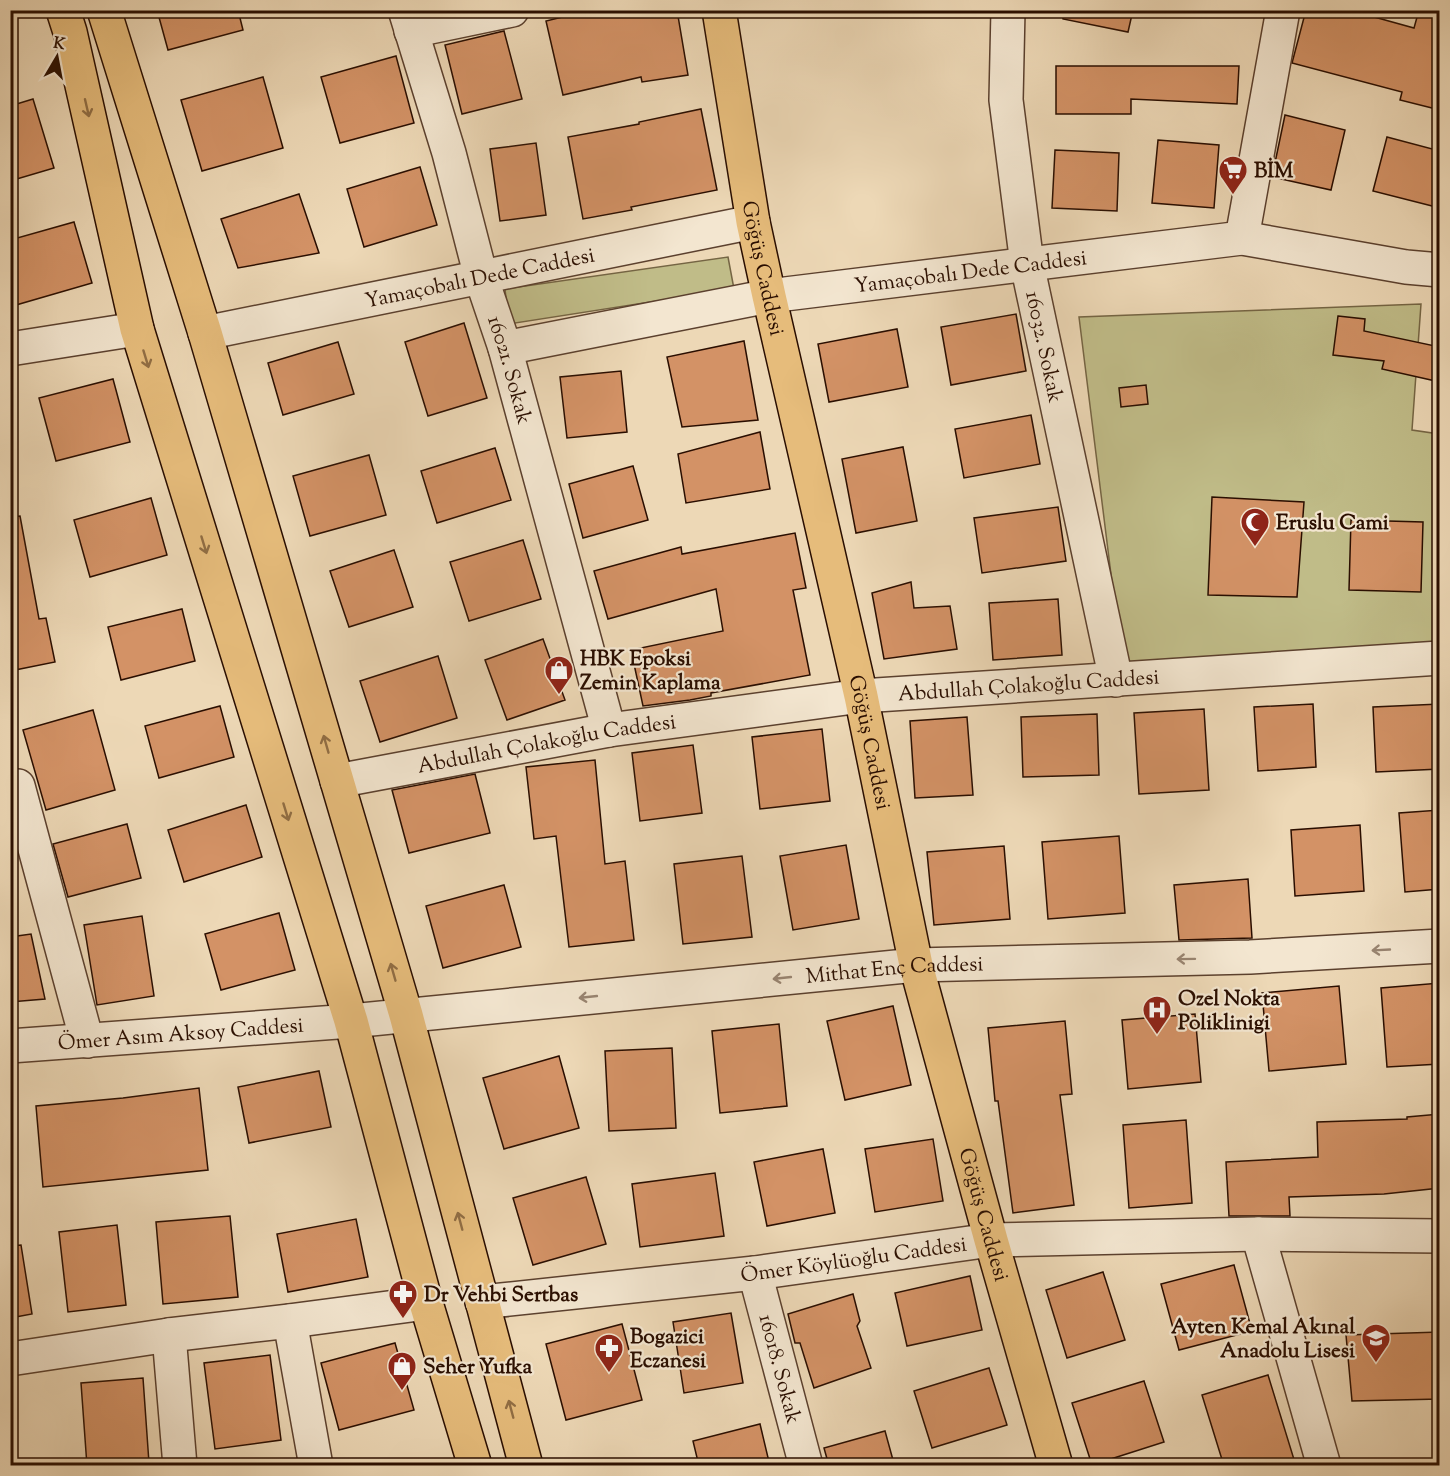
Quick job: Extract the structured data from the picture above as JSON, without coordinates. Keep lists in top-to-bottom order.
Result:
{
  "streets": {
    "main road": ["Göğüş Caddesi"],
    "street": [
      "Yamaçobalı Dede Caddesi",
      "16032. Sokak",
      "16021. Sokak",
      "Abdullah Çolakoğlu Caddesi",
      "Mithat Enç Caddesi",
      "Ömer Asım Aksoy Caddesi",
      "Ömer Köylüoğlu Caddesi",
      "16018. Sokak"
    ]
  },
  "crossings": [
    ["Göğüş Caddesi", "Yamaçobalı Dede Caddesi"],
    ["Göğüş Caddesi", "Abdullah Çolakoğlu Caddesi"],
    ["Göğüş Caddesi", "Mithat Enç Caddesi"],
    ["Göğüş Caddesi", "Ömer Köylüoğlu Caddesi"],
    ["Yamaçobalı Dede Caddesi", "16032. Sokak"],
    ["Yamaçobalı Dede Caddesi", "16021. Sokak"],
    ["16032. Sokak", "Abdullah Çolakoğlu Caddesi"],
    ["16021. Sokak", "Abdullah Çolakoğlu Caddesi"],
    ["Mithat Enç Caddesi", "Ömer Asım Aksoy Caddesi"],
    ["Ömer Köylüoğlu Caddesi", "16018. Sokak"]
  ],
  "one_way": ["Mithat Enç Caddesi"],
  "places": {
    "supermarket": ["BİM"],
    "mosque": ["Eruslu Cami"],
    "shop": ["HBK Epoksi Zemin Kaplama", "Seher Yufka"],
    "hospital": ["Ozel Nokta Poliklinigi"],
    "pharmacy": ["Dr Vehbi Sertbas", "Bogazici Eczanesi"],
    "school or university": ["Ayten Kemal Akınal Anadolu Lisesi"]
  },
  "north": "top"
}
